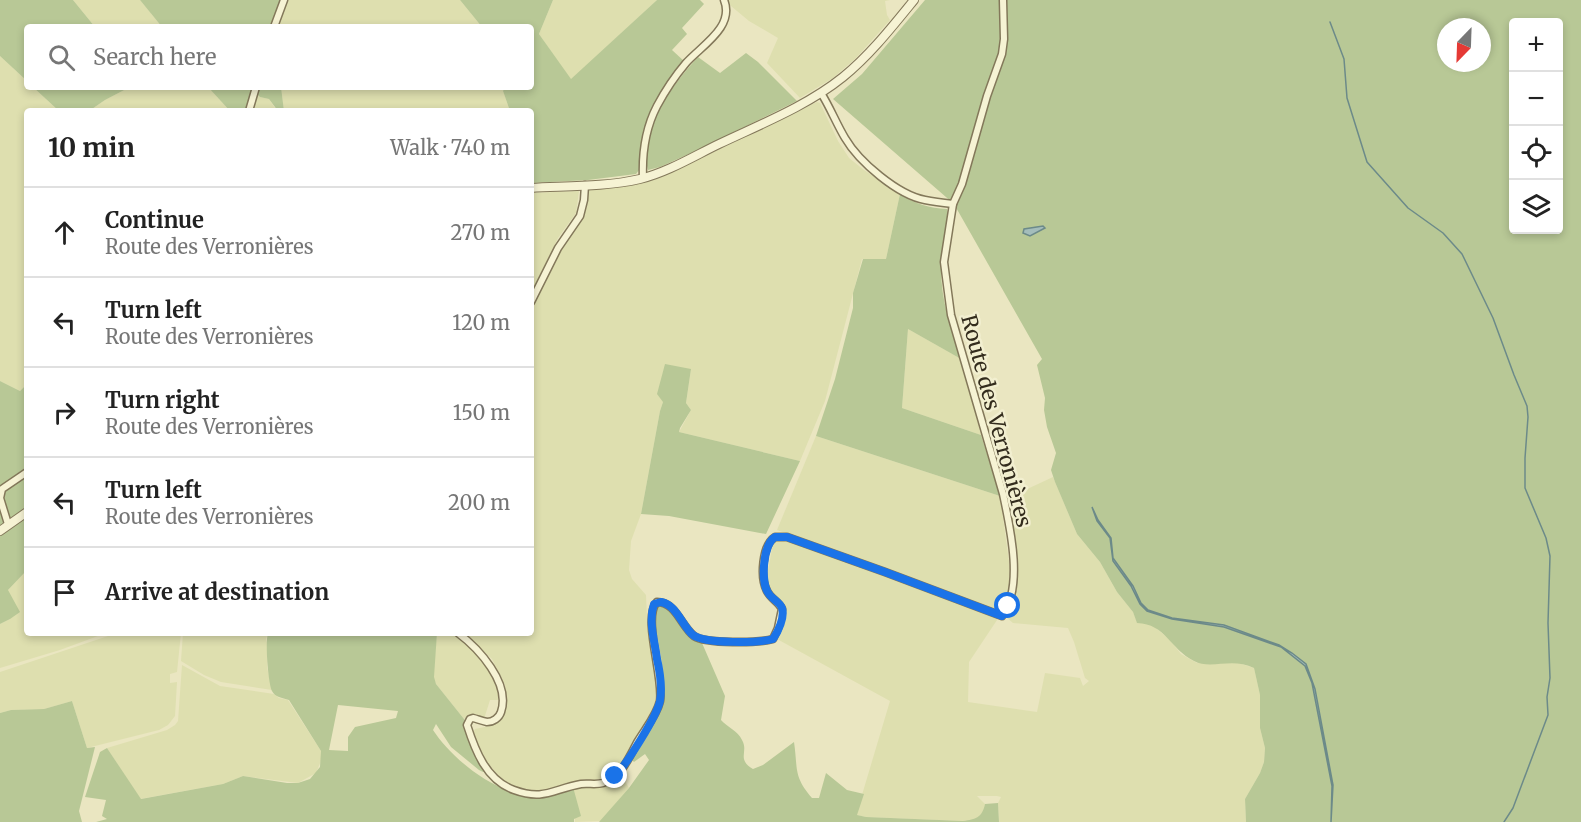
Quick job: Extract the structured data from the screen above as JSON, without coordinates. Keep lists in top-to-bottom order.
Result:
{
  "streets": {
    "street": ["Route des Verronières"]
  },
  "north": "bottom left",
  "page": {
    "map_buttons": ["+", "−"],
    "search": "Search here",
    "heading": ["10 min", "Walk · 740 m"],
    "list": [
      ["Continue", "Route des Verronières", "270 m"],
      ["Turn left", "Route des Verronières", "120 m"],
      ["Turn right", "Route des Verronières", "150 m"],
      ["Turn left", "Route des Verronières", "200 m"],
      "Arrive at destination"
    ]
  }
}
